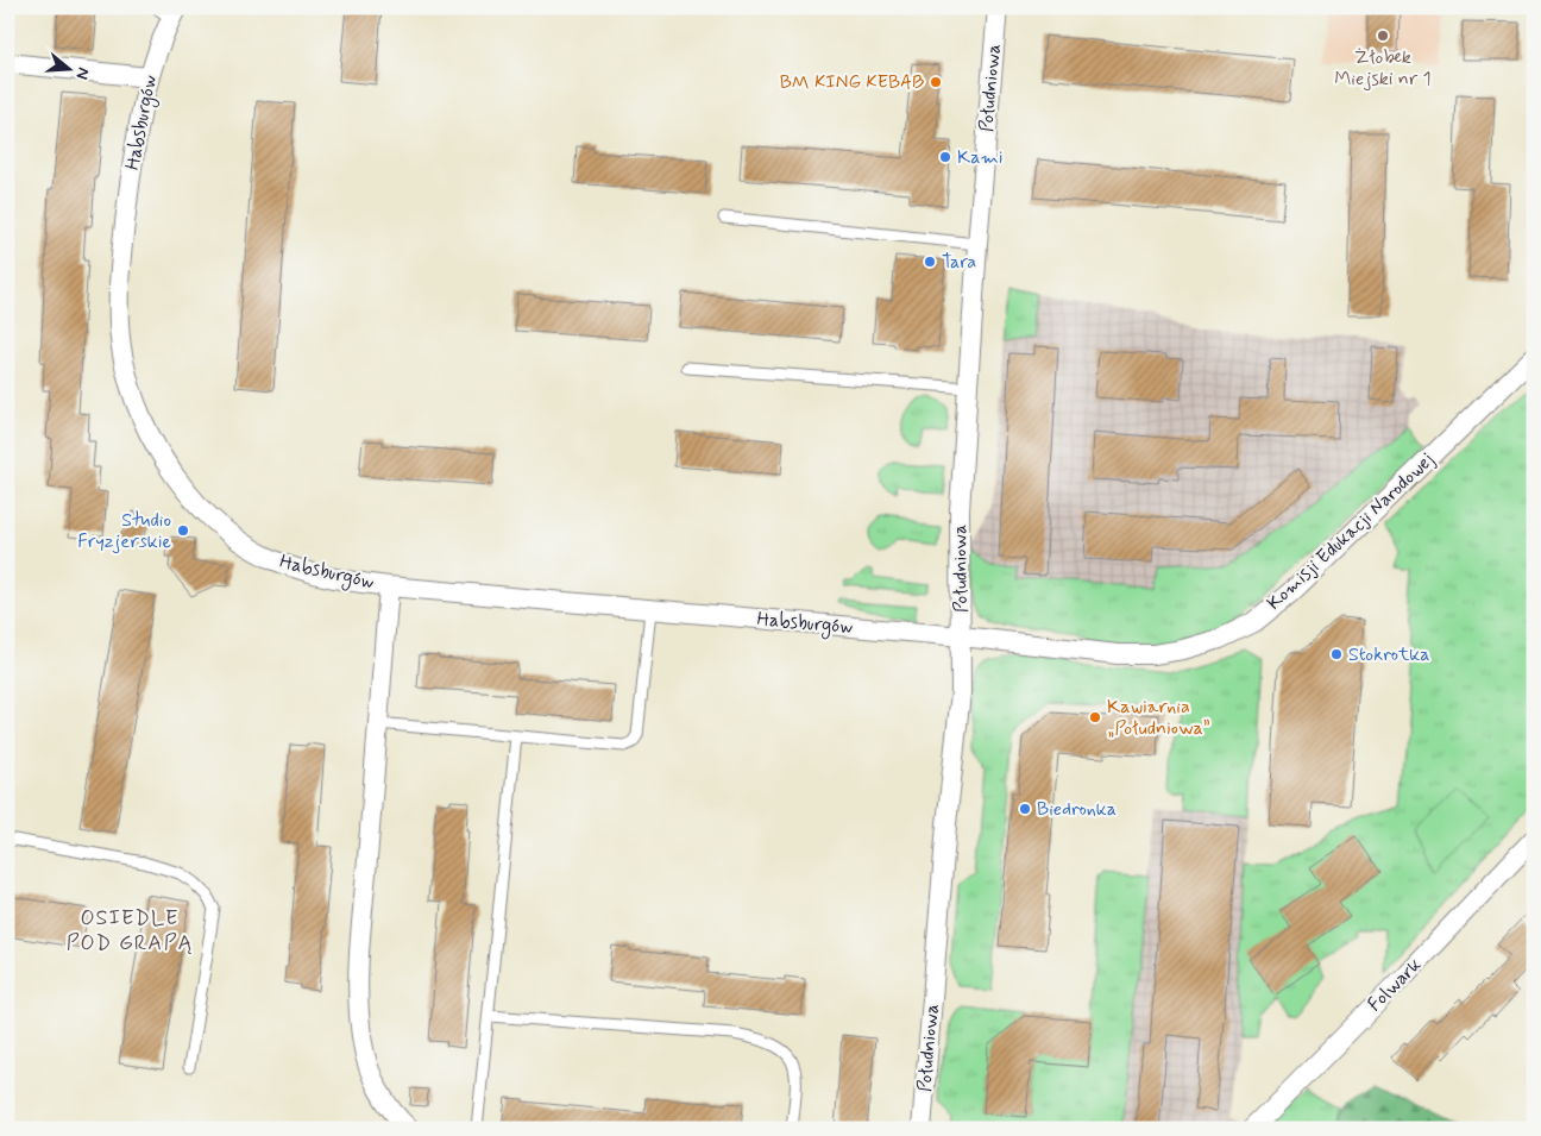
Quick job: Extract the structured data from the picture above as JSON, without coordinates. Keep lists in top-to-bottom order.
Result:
{
  "streets": {
    "street": [
      "Południowa",
      "Habsburgów",
      "Komisji Edukacji Narodowej",
      "Folwark"
    ]
  },
  "crossings": [
    ["Południowa", "Habsburgów"],
    ["Południowa", "Komisji Edukacji Narodowej"],
    ["Habsburgów", "Komisji Edukacji Narodowej"]
  ],
  "districts": ["OSIEDLE POD GRAPĄ"],
  "places": [
    "Żłobek Miejski nr 1",
    "BM KING KEBAB",
    "Kami",
    "Tara",
    "Studio Fryzjerskie",
    "Stokrotka",
    "Kawiarnia „Południowa”",
    "Biedronka"
  ],
  "north": "right"
}
